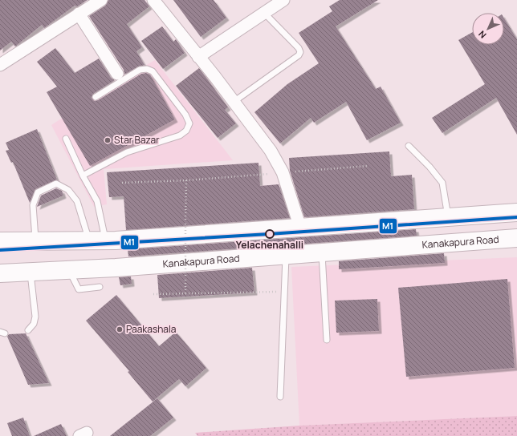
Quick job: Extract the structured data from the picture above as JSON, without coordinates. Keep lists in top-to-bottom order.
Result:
{
  "streets": {
    "highway": ["Kanakapura Road"]
  },
  "places": ["Star Bazar", "Yelachenahalli", "Paakashala"],
  "lines": ["transit line M1"],
  "north": "bottom left"
}
